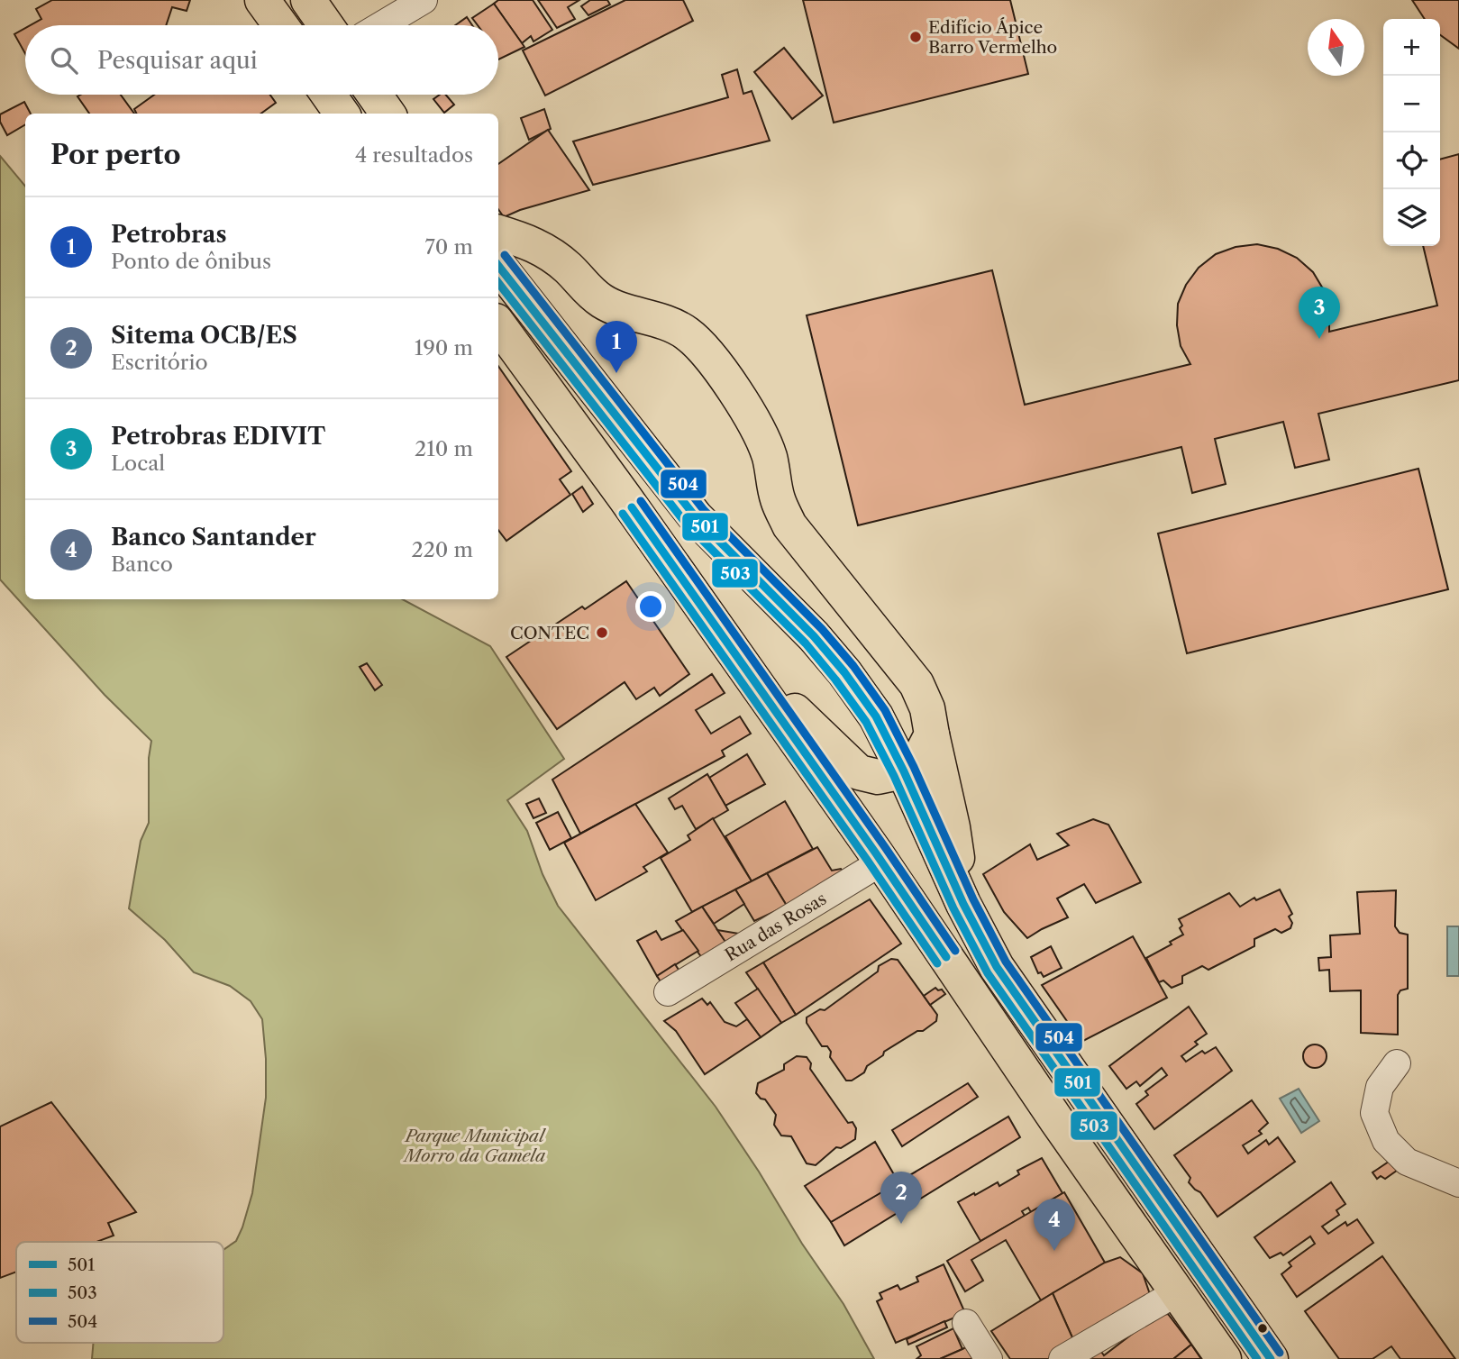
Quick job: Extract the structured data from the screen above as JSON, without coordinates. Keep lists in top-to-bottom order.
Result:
{
  "streets": {
    "street": ["Rua das Rosas"]
  },
  "parks": ["Parque Municipal Morro da Gamela"],
  "places": ["Edifício Ápice Barro Vermelho", "CONTEC"],
  "lines": ["transit line 504", "transit line 501", "transit line 503"],
  "legend": ["501", "503", "504"],
  "north": "top",
  "page": {
    "map_buttons": ["+", "−"],
    "search": "Pesquisar aqui",
    "heading": ["Por perto", "4 resultados"],
    "list": [
      {
        "mark": "1",
        "name": "Petrobras",
        "note": "Ponto de ônibus",
        "value": "70 m"
      },
      {
        "mark": "2",
        "name": "Sitema OCB/ES",
        "note": "Escritório",
        "value": "190 m"
      },
      {
        "mark": "3",
        "name": "Petrobras EDIVIT",
        "note": "Local",
        "value": "210 m"
      },
      {
        "mark": "4",
        "name": "Banco Santander",
        "note": "Banco",
        "value": "220 m"
      }
    ],
    "pins": [
      "3",
      "1",
      "2",
      "4"
    ]
  }
}
